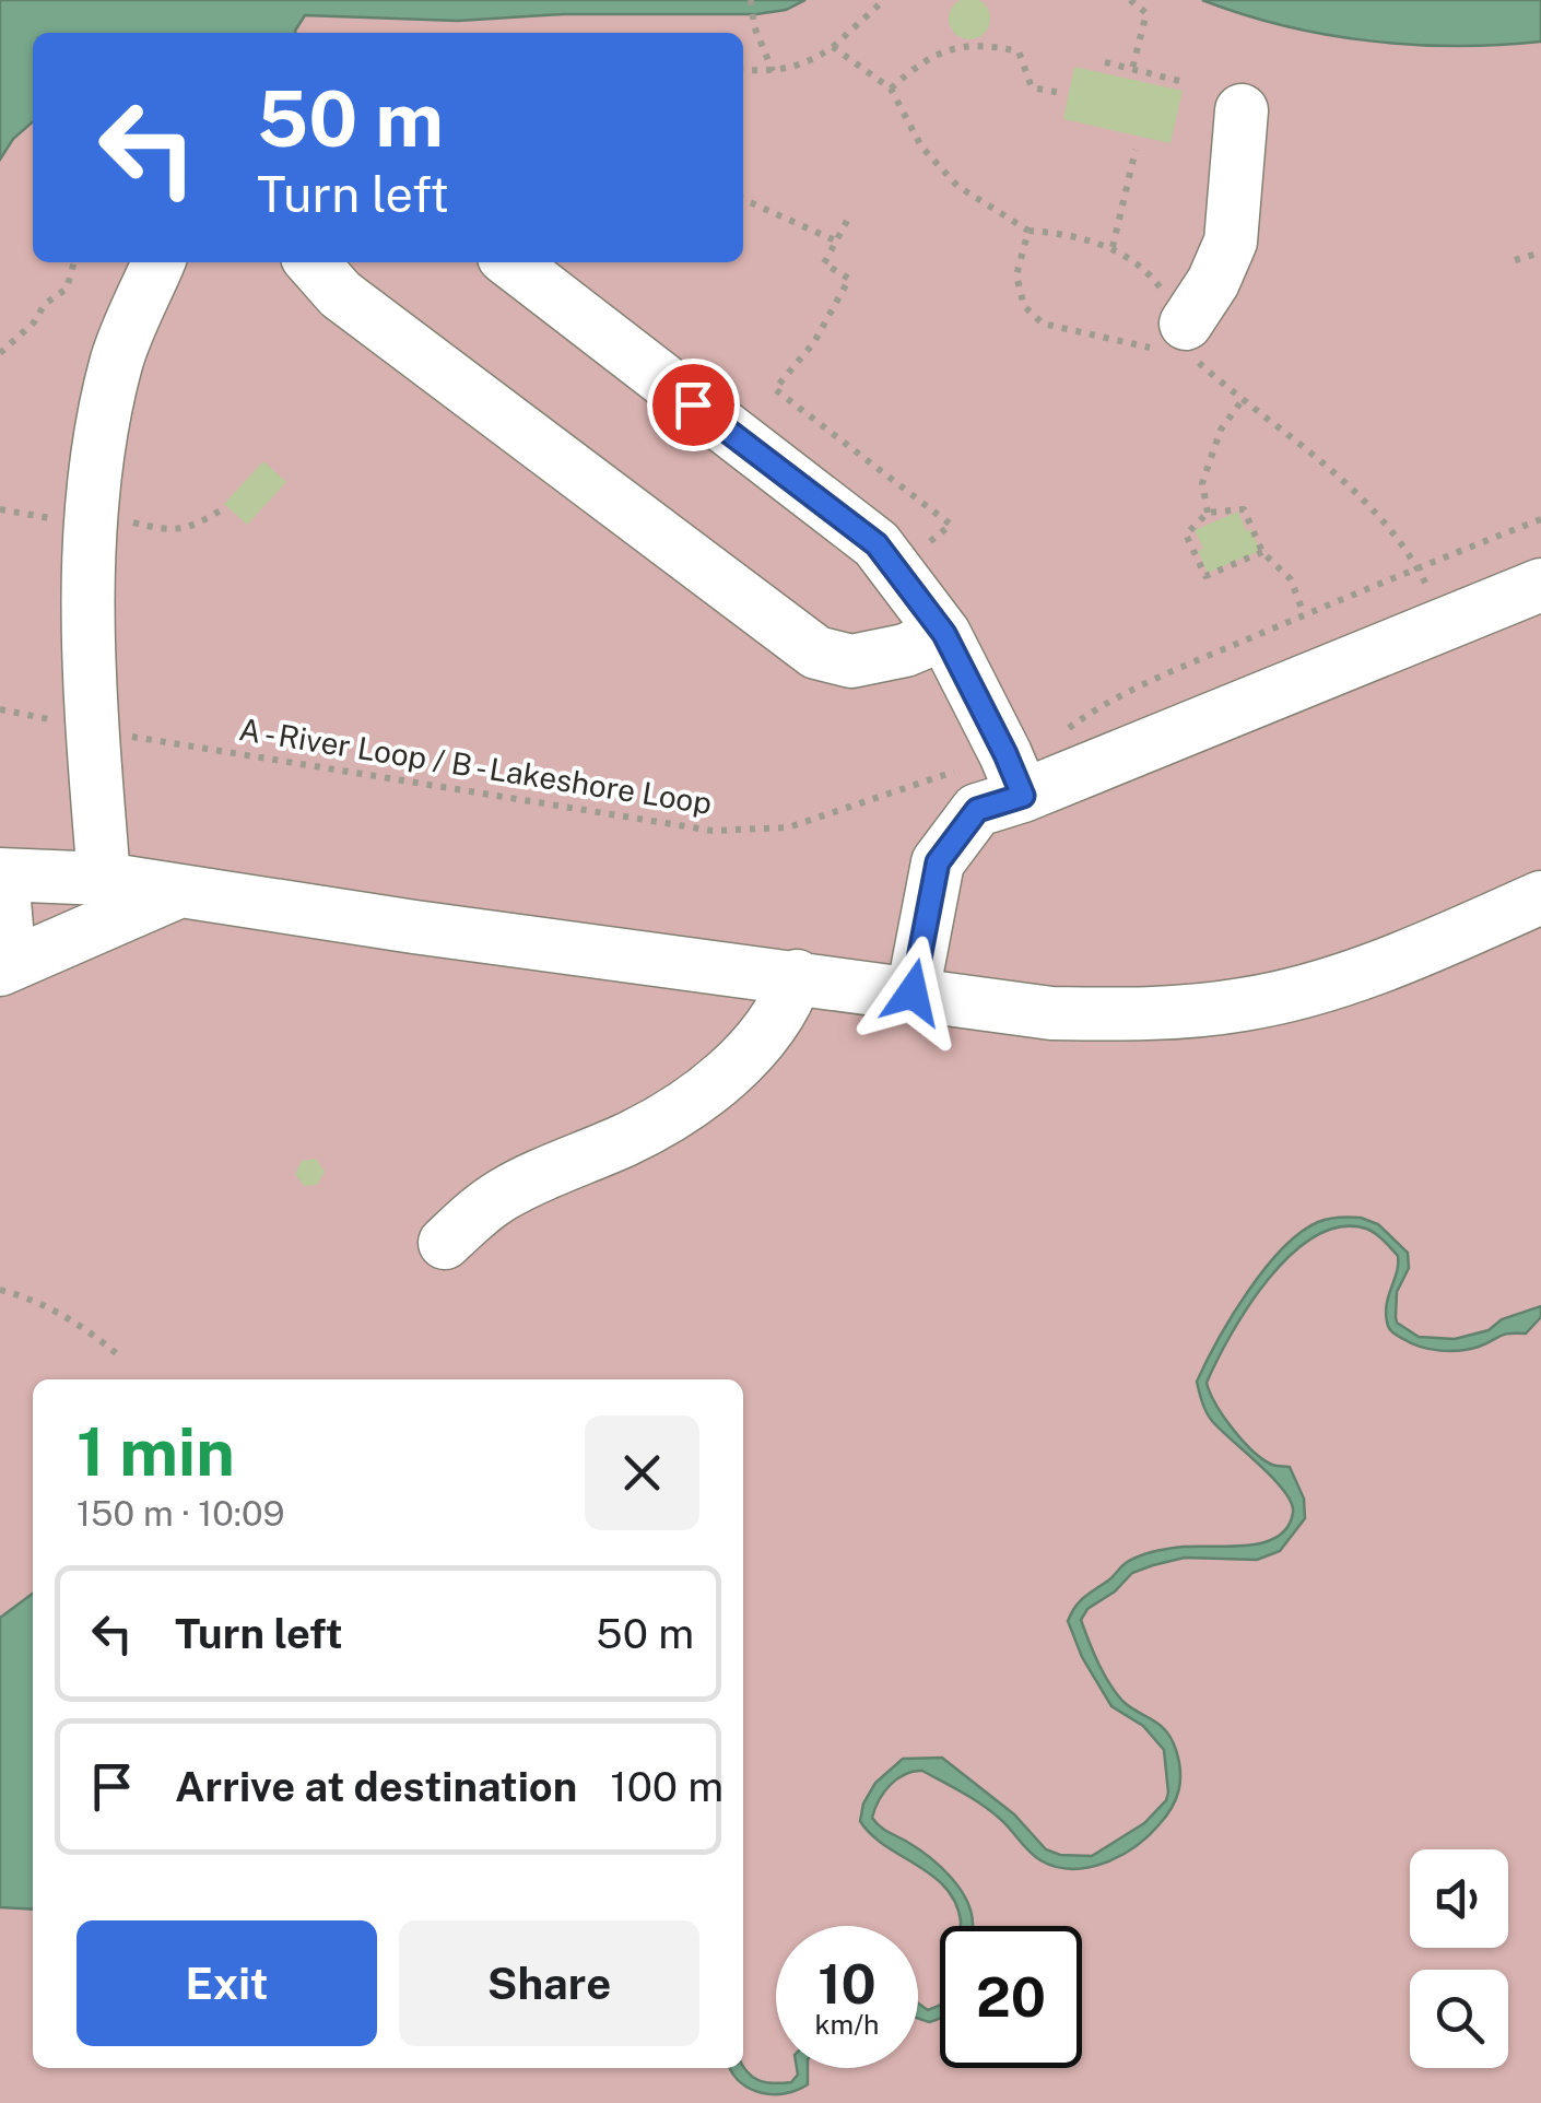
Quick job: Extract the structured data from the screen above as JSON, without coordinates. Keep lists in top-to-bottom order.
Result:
{
  "streets": {
    "path": ["A - River Loop / B - Lakeshore Loop"]
  },
  "page": {
    "turn": ["50 m", "Turn left"],
    "heading": ["1 min", "150 m · 10:09"],
    "list": [
      {
        "name": "Turn left",
        "value": "50 m"
      },
      {
        "name": "Arrive at destination",
        "value": "100 m"
      }
    ],
    "buttons": ["Exit", "Share"],
    "speed": "10 km/h",
    "limit": "20"
  }
}
